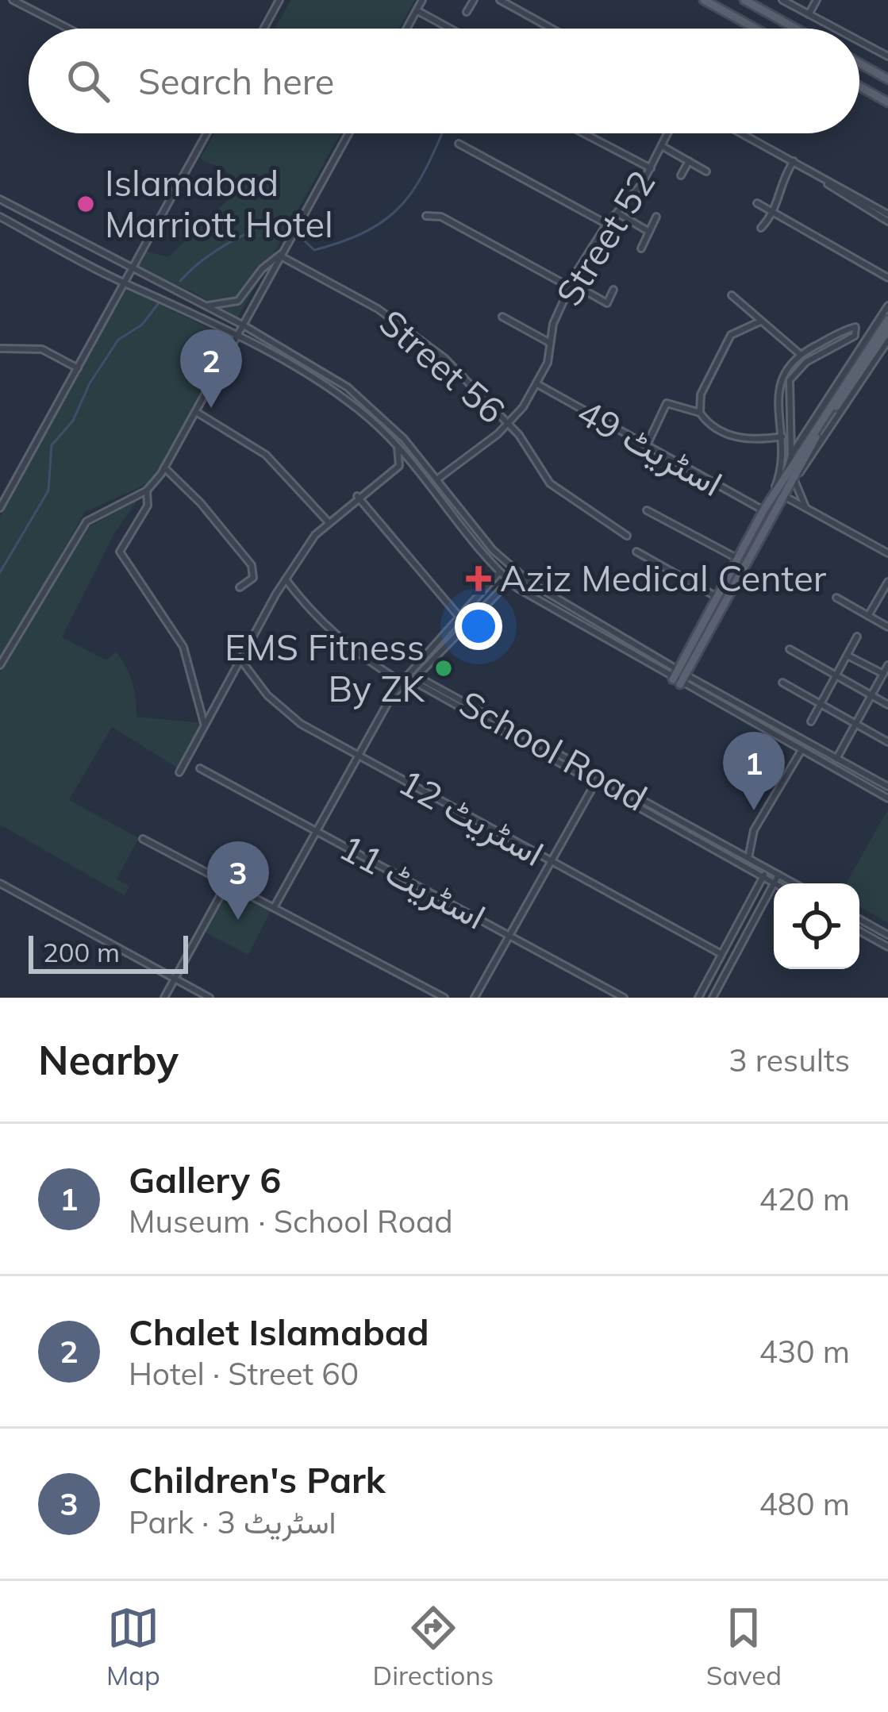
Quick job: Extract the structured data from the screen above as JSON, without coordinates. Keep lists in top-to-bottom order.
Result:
{
  "streets": {
    "street": [
      "Street 52",
      "Street 56",
      "اسٹریٹ 49",
      "School Road",
      "اسٹریٹ 12",
      "اسٹریٹ 11"
    ]
  },
  "crossings": [
    ["Street 52", "Street 56"],
    ["Street 52", "اسٹریٹ 49"]
  ],
  "places": {
    "other": ["Islamabad Marriott Hotel", "EMS Fitness By ZK"],
    "health": ["Aziz Medical Center"]
  },
  "scale_bar": "200 m",
  "page": {
    "search": "Search here",
    "pins": ["2", "1", "3"],
    "scale": "200 m",
    "heading": ["Nearby", "3 results"],
    "list": [
      {
        "mark": "1",
        "name": "Gallery 6",
        "note": "Museum · School Road",
        "value": "420 m"
      },
      {
        "mark": "2",
        "name": "Chalet Islamabad",
        "note": "Hotel · Street 60",
        "value": "430 m"
      },
      {
        "mark": "3",
        "name": "Children's Park",
        "note": "Park · اسٹریٹ 3",
        "value": "480 m"
      }
    ],
    "nav": ["Map", "Directions", "Saved"]
  }
}
